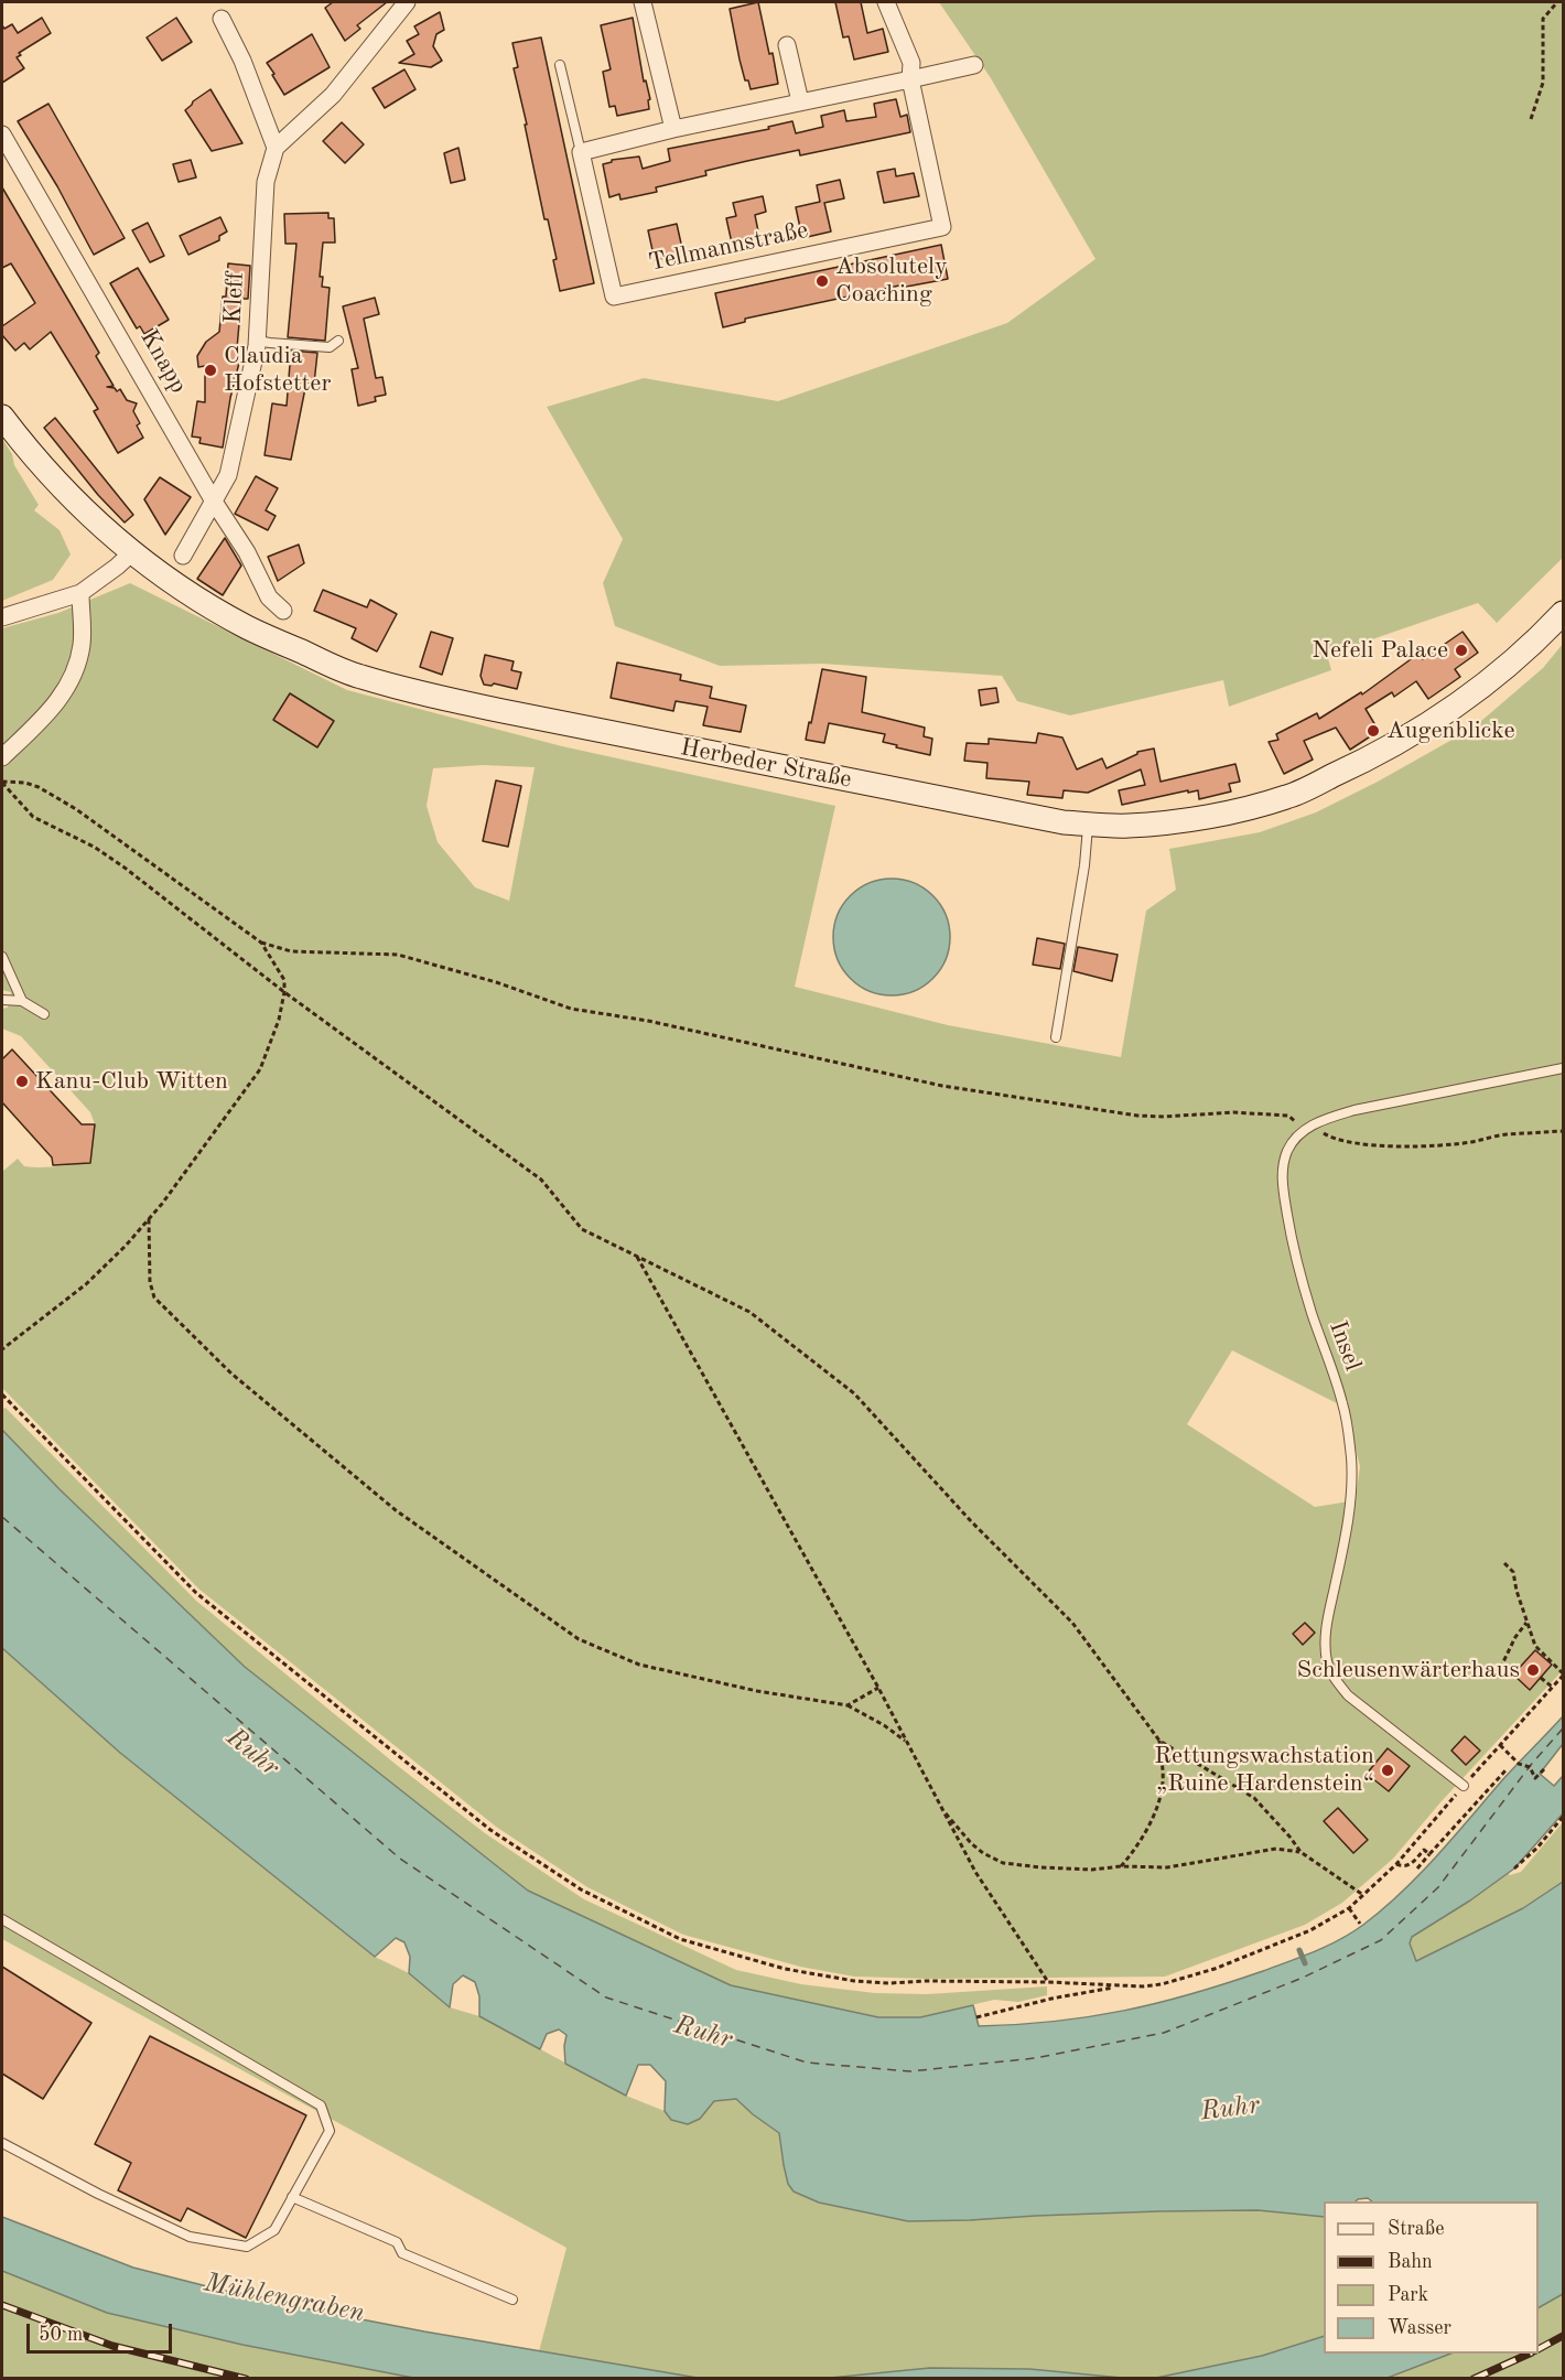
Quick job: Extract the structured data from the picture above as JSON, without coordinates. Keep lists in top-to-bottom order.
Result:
{
  "streets": {
    "main road": ["Herbeder Straße"],
    "street": ["Tellmannstraße", "Kleff", "Knapp"],
    "lane": ["Insel"]
  },
  "crossings": [
    ["Kleff", "Knapp"]
  ],
  "water": ["Ruhr", "Mühlengraben"],
  "places": [
    "Absolutely Coaching",
    "Claudia Hofstetter",
    "Nefeli Palace",
    "Augenblicke",
    "Kanu-Club Witten",
    "Schleusenwärterhaus",
    "Rettungswachstation „Ruine Hardenstein“"
  ],
  "legend": [
    "Straße",
    "Bahn",
    "Park",
    "Wasser"
  ],
  "scale_bar": "50 m"
}
